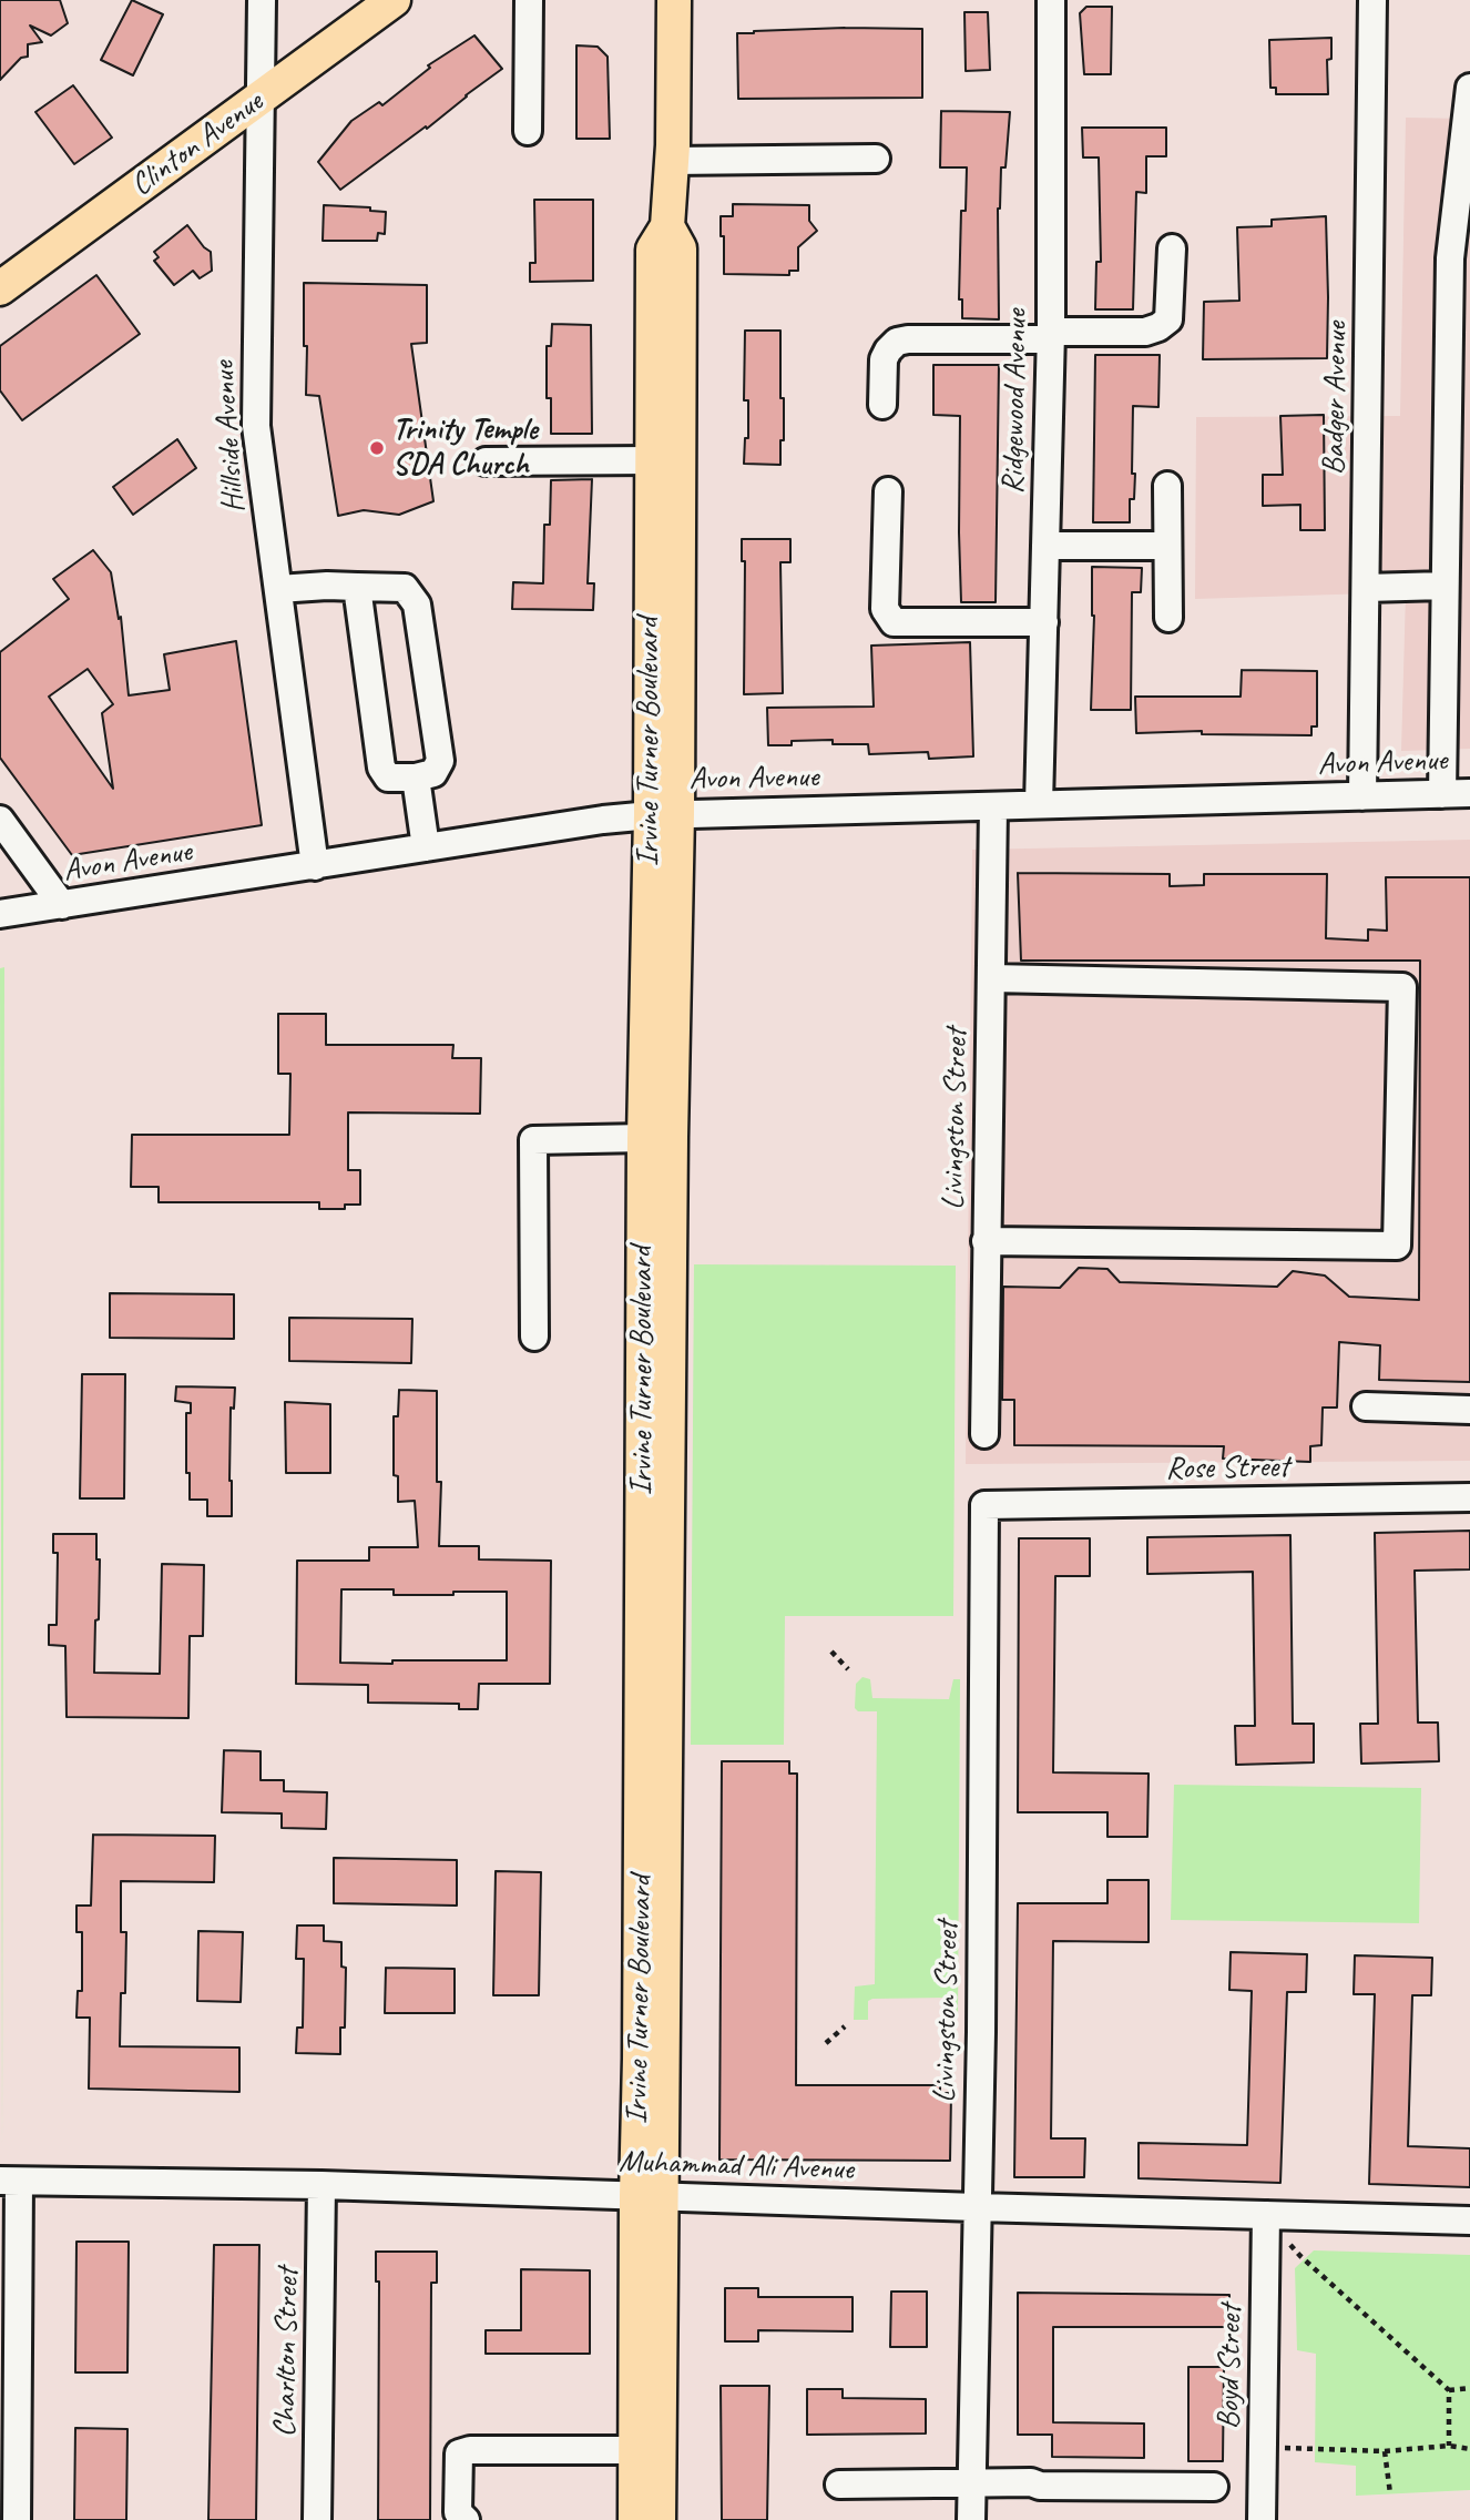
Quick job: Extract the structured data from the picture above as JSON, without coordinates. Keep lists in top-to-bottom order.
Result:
{
  "streets": {
    "main road": ["Clinton Avenue", "Irvine Turner Boulevard"],
    "street": [
      "Badger Avenue",
      "Ridgewood Avenue",
      "Hillside Avenue",
      "Avon Avenue",
      "Livingston Street",
      "Rose Street",
      "Muhammad Ali Avenue",
      "Charlton Street",
      "Boyd Street"
    ]
  },
  "crossings": [
    ["Clinton Avenue", "Hillside Avenue"],
    ["Badger Avenue", "Avon Avenue"],
    ["Ridgewood Avenue", "Avon Avenue"],
    ["Hillside Avenue", "Avon Avenue"],
    ["Irvine Turner Boulevard", "Avon Avenue"],
    ["Irvine Turner Boulevard", "Muhammad Ali Avenue"],
    ["Avon Avenue", "Livingston Street"],
    ["Livingston Street", "Rose Street"],
    ["Livingston Street", "Muhammad Ali Avenue"],
    ["Muhammad Ali Avenue", "Charlton Street"],
    ["Muhammad Ali Avenue", "Boyd Street"]
  ],
  "places": ["Trinity Temple SDA Church"]
}
